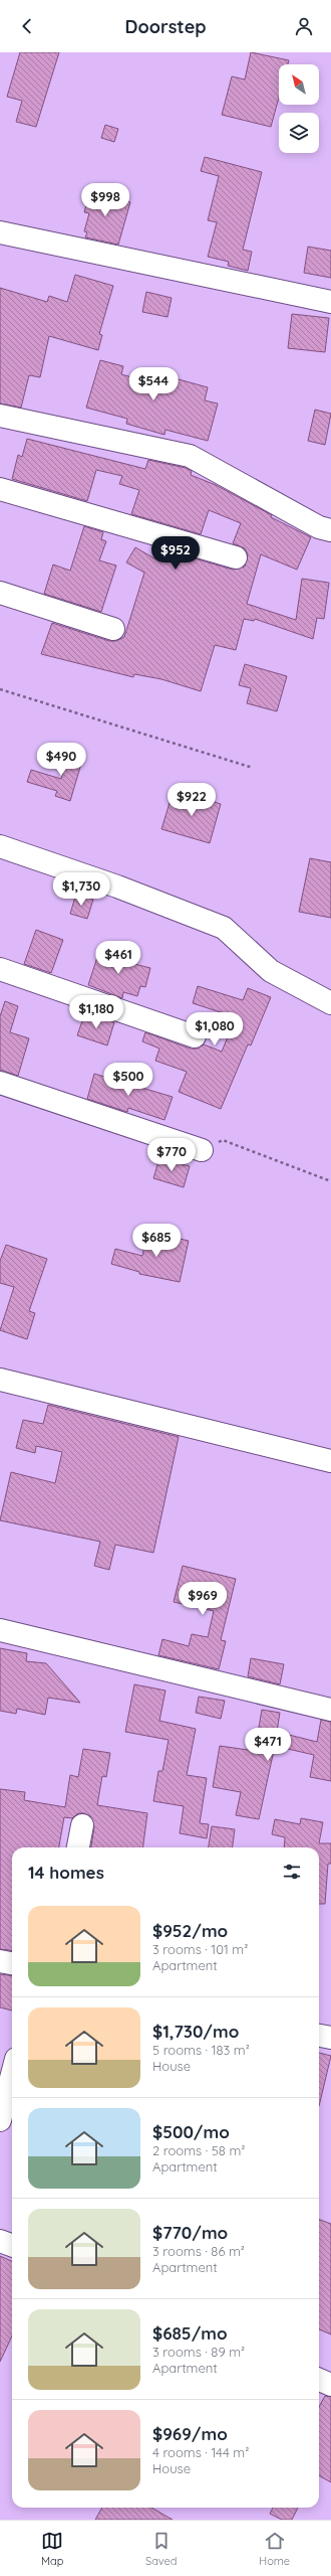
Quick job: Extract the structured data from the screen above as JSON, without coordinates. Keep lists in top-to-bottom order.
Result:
{
  "north": "top left",
  "page": {
    "header": "Doorstep",
    "price": [
      "$998",
      "$544",
      "$952",
      "$490",
      "$922",
      "$1,730",
      "$461",
      "$1,180",
      "$1,080",
      "$500",
      "$770",
      "$685",
      "$969",
      "$471"
    ],
    "heading": "14 homes",
    "list": [
      {
        "name": "$952/mo",
        "note": "3 rooms · 101 m² · Apartment"
      },
      {
        "name": "$1,730/mo",
        "note": "5 rooms · 183 m² · House"
      },
      {
        "name": "$500/mo",
        "note": "2 rooms · 58 m² · Apartment"
      },
      {
        "name": "$770/mo",
        "note": "3 rooms · 86 m² · Apartment"
      },
      {
        "name": "$685/mo",
        "note": "3 rooms · 89 m² · Apartment"
      },
      {
        "name": "$969/mo",
        "note": "4 rooms · 144 m² · House"
      }
    ],
    "tabs": ["Map", "Saved", "Home"]
  }
}
